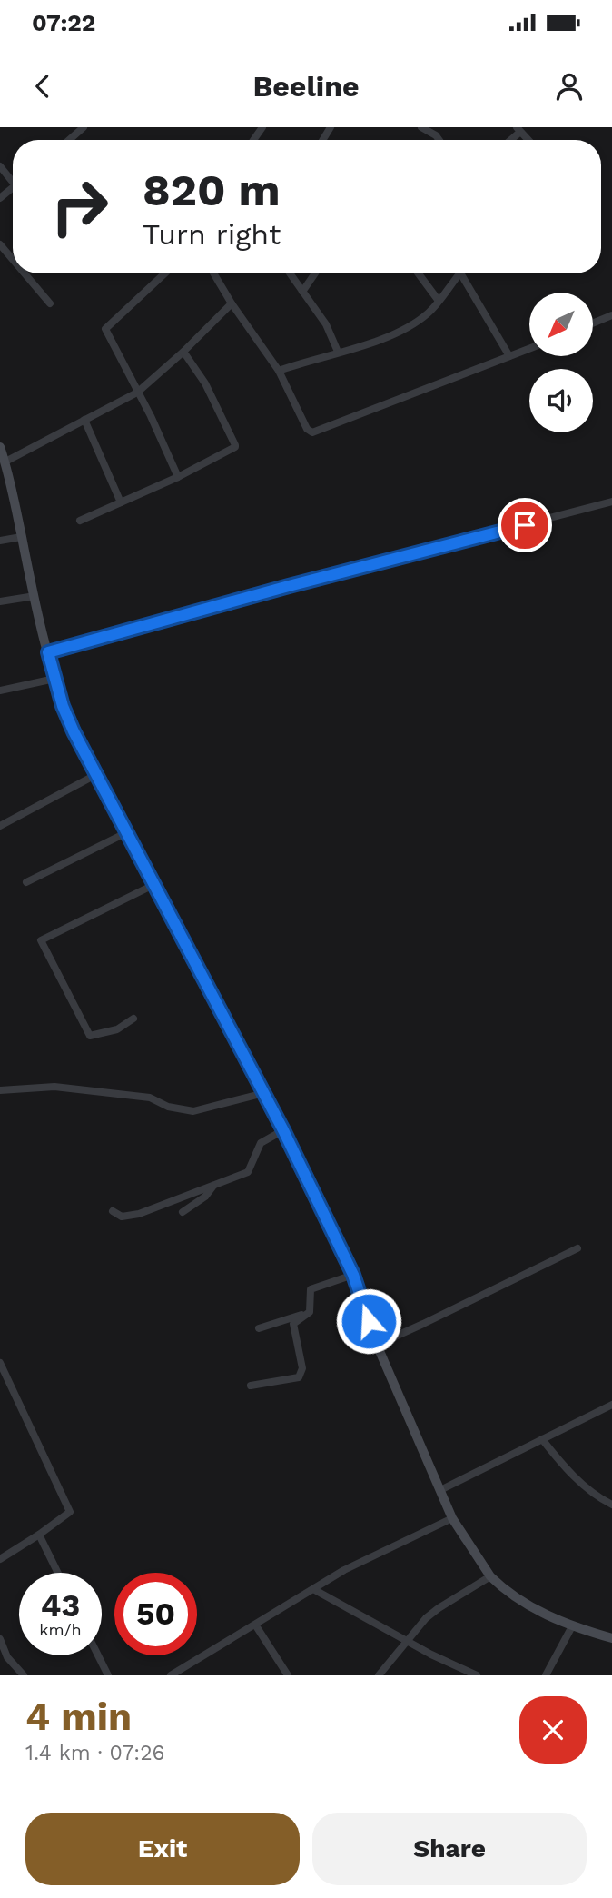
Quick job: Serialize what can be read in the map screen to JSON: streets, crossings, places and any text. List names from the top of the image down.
{
  "north": "bottom left",
  "page": {
    "status": "07:22",
    "header": "Beeline",
    "turn": ["820 m", "Turn right"],
    "speed": "43 km/h",
    "limit": "50",
    "heading": ["4 min", "1.4 km · 07:26"],
    "buttons": ["Exit", "Share"]
  }
}
